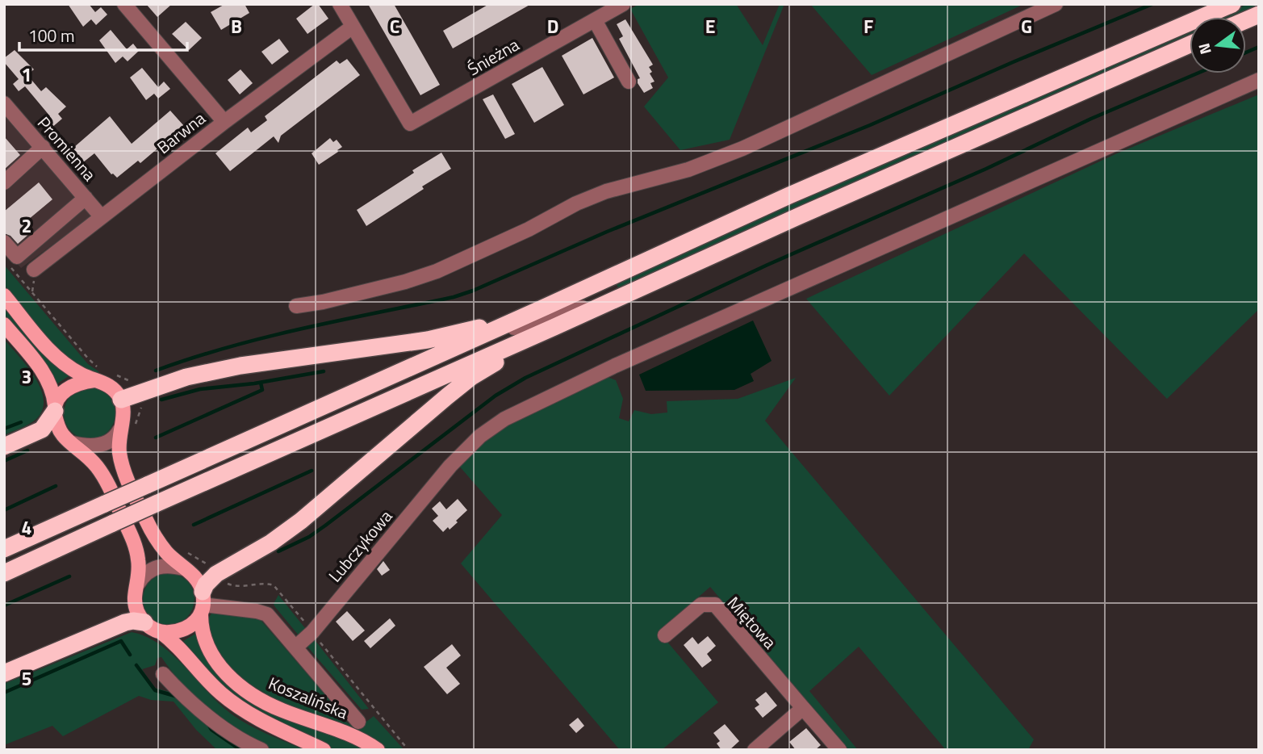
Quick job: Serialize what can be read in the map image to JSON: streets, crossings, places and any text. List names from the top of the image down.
{
  "streets": {
    "main road": ["Koszalińska"],
    "street": [
      "Śnieżna",
      "Barwna",
      "Promienna",
      "Lubczykowa",
      "Miętowa"
    ]
  },
  "crossings": [
    ["Śnieżna", "Barwna"],
    ["Barwna", "Promienna"]
  ],
  "scale_bar": "100 m",
  "north": "left",
  "grid": {
    "columns": [
      "B",
      "C",
      "D",
      "E",
      "F",
      "G"
    ],
    "rows": [
      "1",
      "2",
      "3",
      "4",
      "5"
    ]
  }
}
